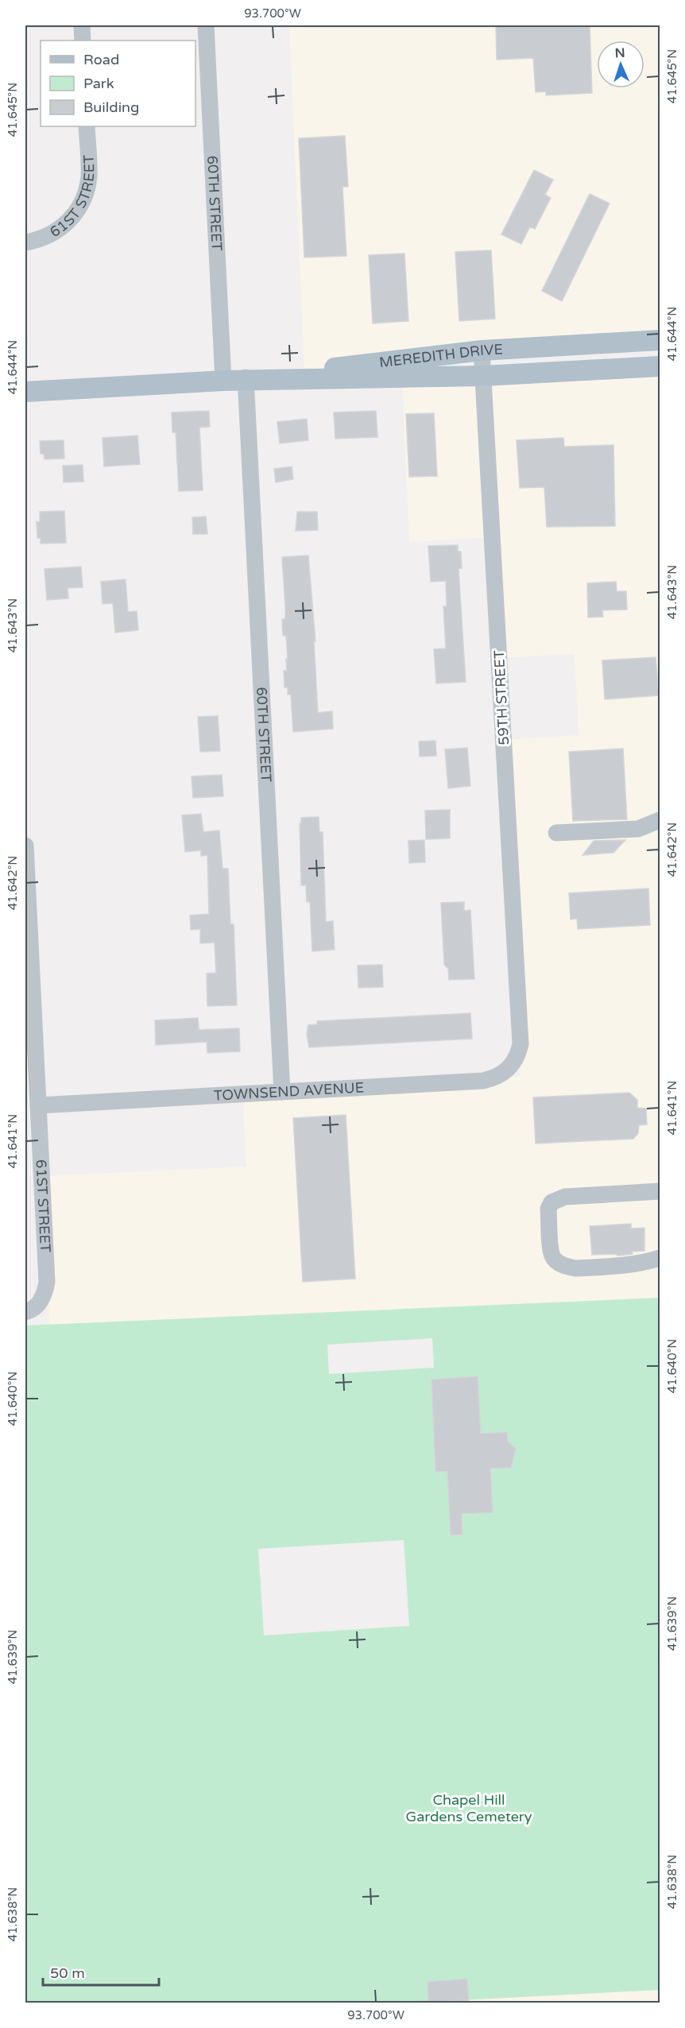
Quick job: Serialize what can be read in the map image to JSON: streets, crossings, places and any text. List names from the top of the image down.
{
  "streets": {
    "main road": ["MEREDITH DRIVE"],
    "street": [
      "61ST STREET",
      "60TH STREET",
      "59TH STREET",
      "TOWNSEND AVENUE"
    ]
  },
  "crossings": [
    ["61ST STREET", "TOWNSEND AVENUE"],
    ["60TH STREET", "MEREDITH DRIVE"],
    ["60TH STREET", "TOWNSEND AVENUE"],
    ["MEREDITH DRIVE", "59TH STREET"],
    ["59TH STREET", "TOWNSEND AVENUE"]
  ],
  "parks": ["Chapel Hill Gardens Cemetery"],
  "legend": ["Road", "Park", "Building"],
  "scale_bar": "50 m",
  "north": "top",
  "coordinates": [
    "93.700°W",
    "41.645°N",
    "41.644°N",
    "41.643°N",
    "41.642°N",
    "41.641°N",
    "41.640°N",
    "41.639°N",
    "41.638°N"
  ]
}
